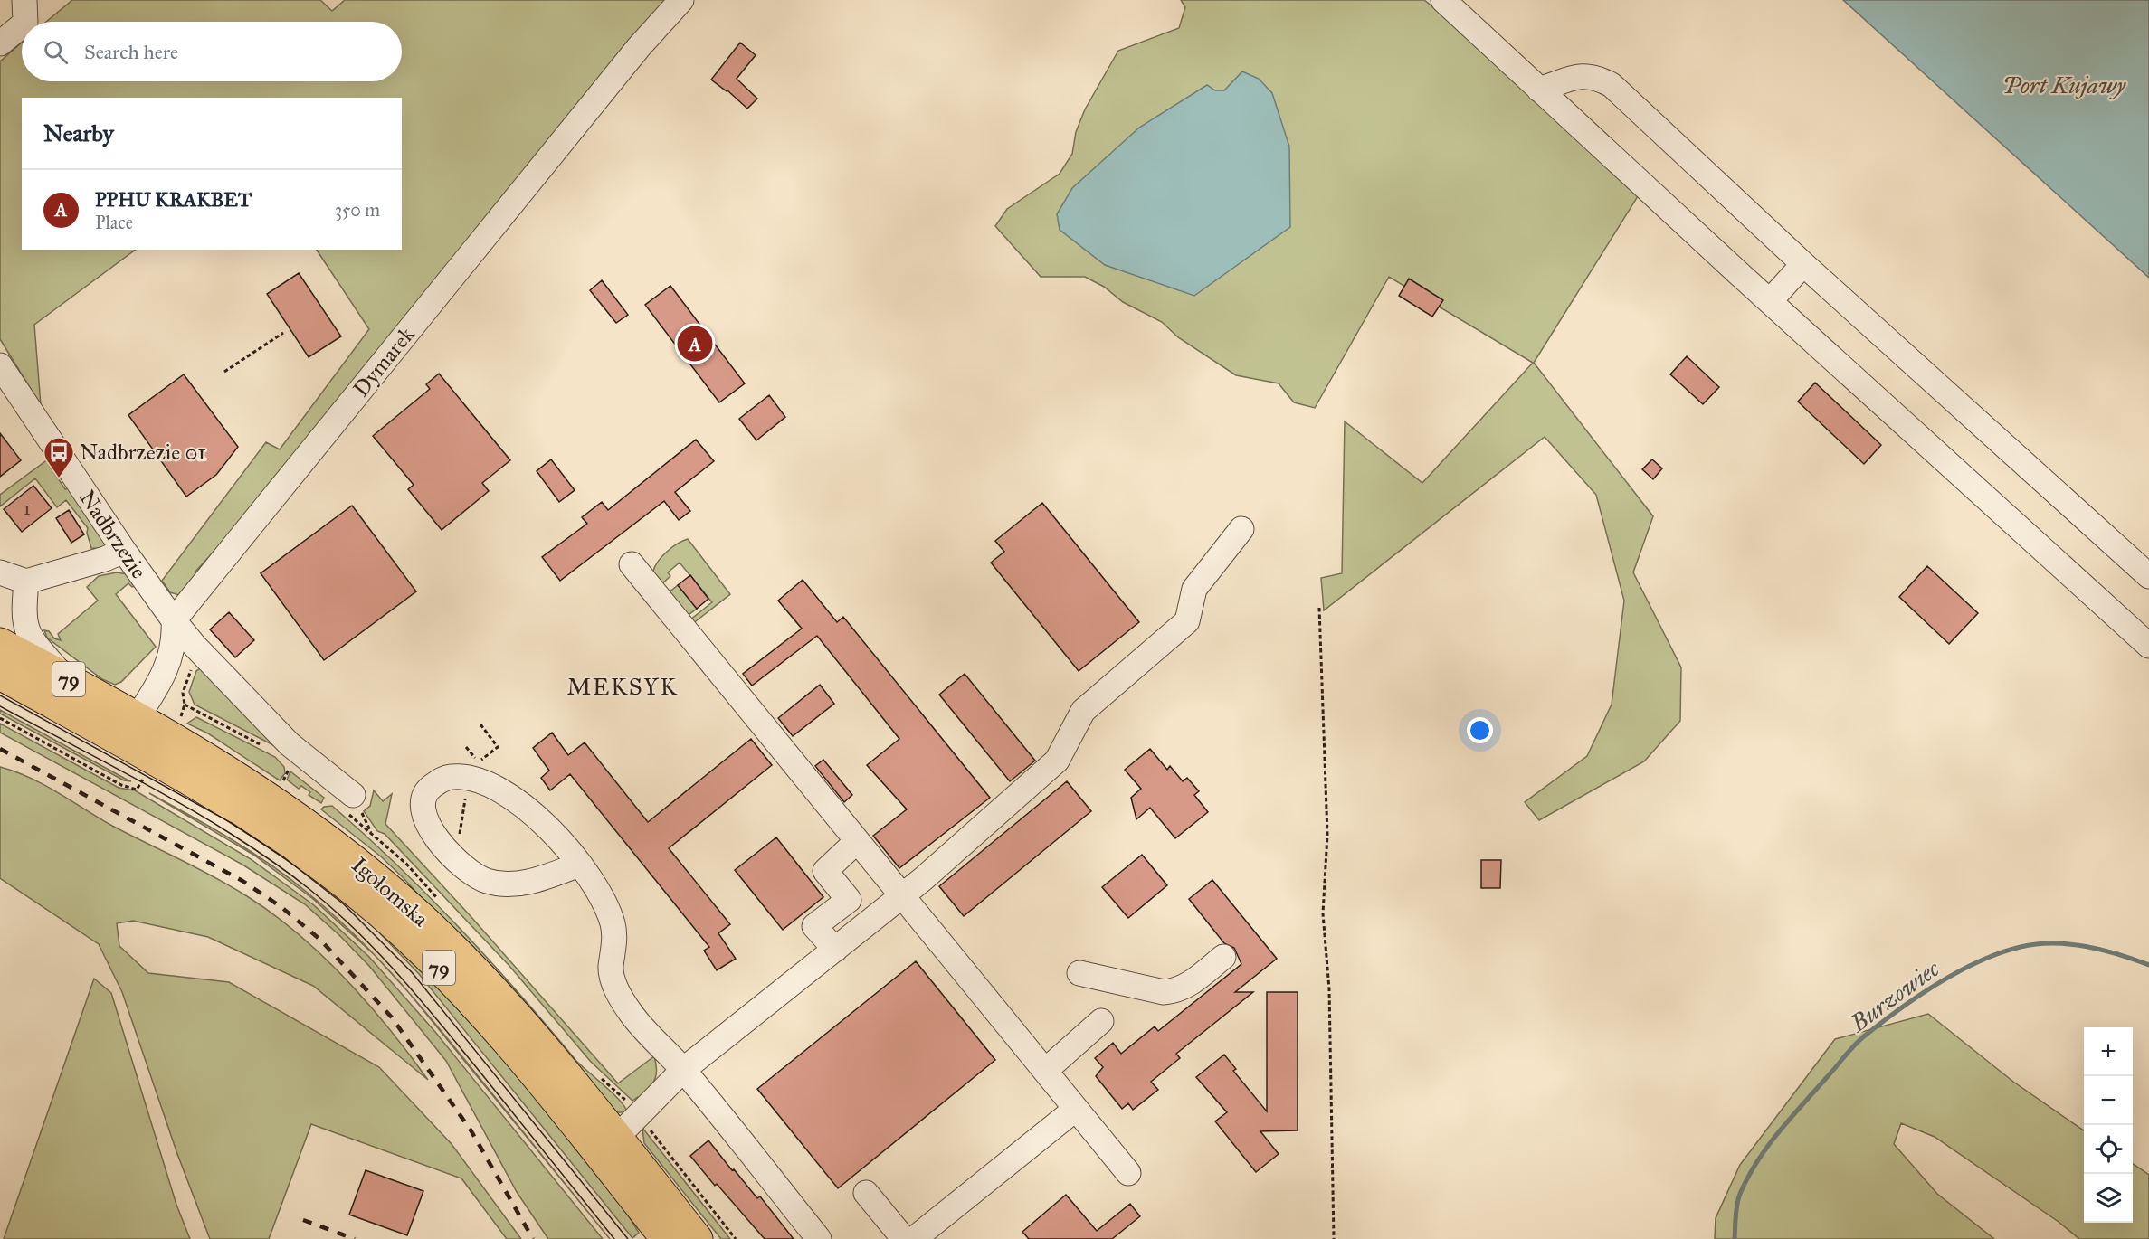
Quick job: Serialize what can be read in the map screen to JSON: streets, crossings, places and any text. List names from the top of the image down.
{
  "streets": {
    "main road": ["79", "Igołomska"],
    "street": ["Dymarek", "Nadbrzezie"]
  },
  "crossings": [
    ["Dymarek", "Nadbrzezie"],
    ["Dymarek", "Igołomska"],
    ["Nadbrzezie", "Igołomska"]
  ],
  "districts": ["MEKSYK"],
  "water": ["Port Kujawy", "Burzowiec"],
  "places": {
    "bus stop": ["Nadbrzezie 01"]
  },
  "house_numbers": ["1"],
  "page": {
    "search": "Search here",
    "heading": "Nearby",
    "list": [
      {
        "mark": "A",
        "name": "PPHU KRAKBET",
        "note": "Place",
        "value": "350 m"
      }
    ],
    "pins": "A",
    "map_buttons": ["+", "−"]
  }
}
